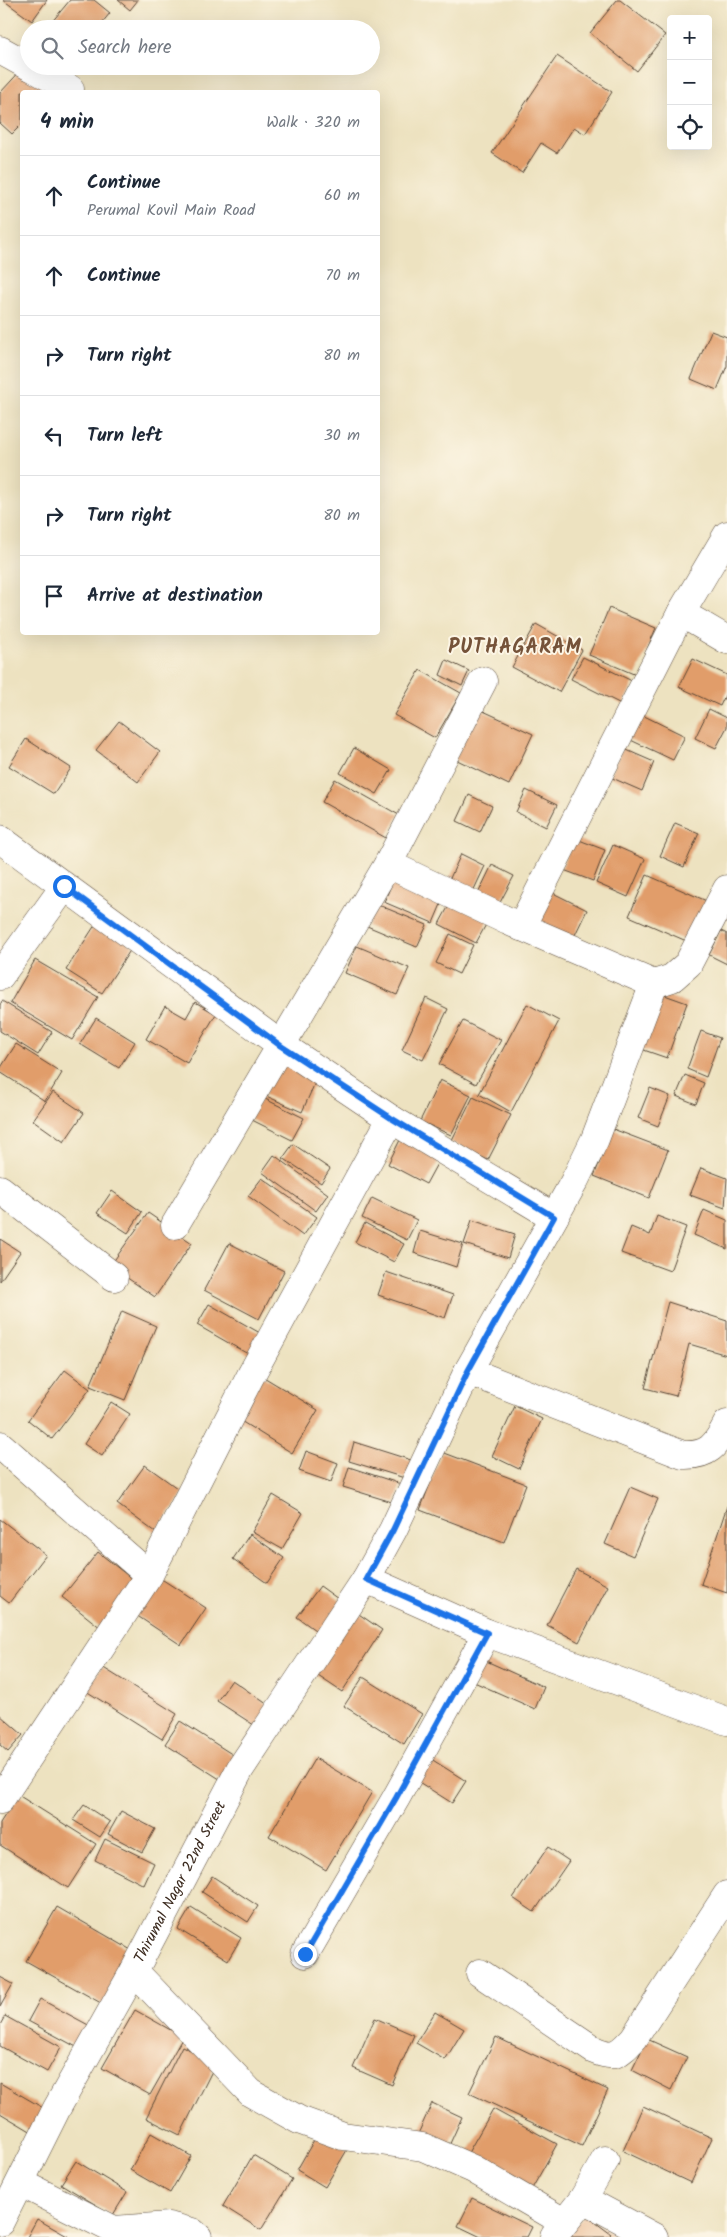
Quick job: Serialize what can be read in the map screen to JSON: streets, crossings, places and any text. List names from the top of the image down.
{
  "streets": {
    "street": ["Thirumal Nagar 22nd Street"]
  },
  "districts": ["PUTHAGARAM"],
  "page": {
    "map_buttons": ["+", "−"],
    "search": "Search here",
    "heading": ["4 min", "Walk · 320 m"],
    "list": [
      ["Continue", "Perumal Kovil Main Road", "60 m"],
      ["Continue", "70 m"],
      ["Turn right", "80 m"],
      ["Turn left", "30 m"],
      ["Turn right", "80 m"],
      "Arrive at destination"
    ]
  }
}
